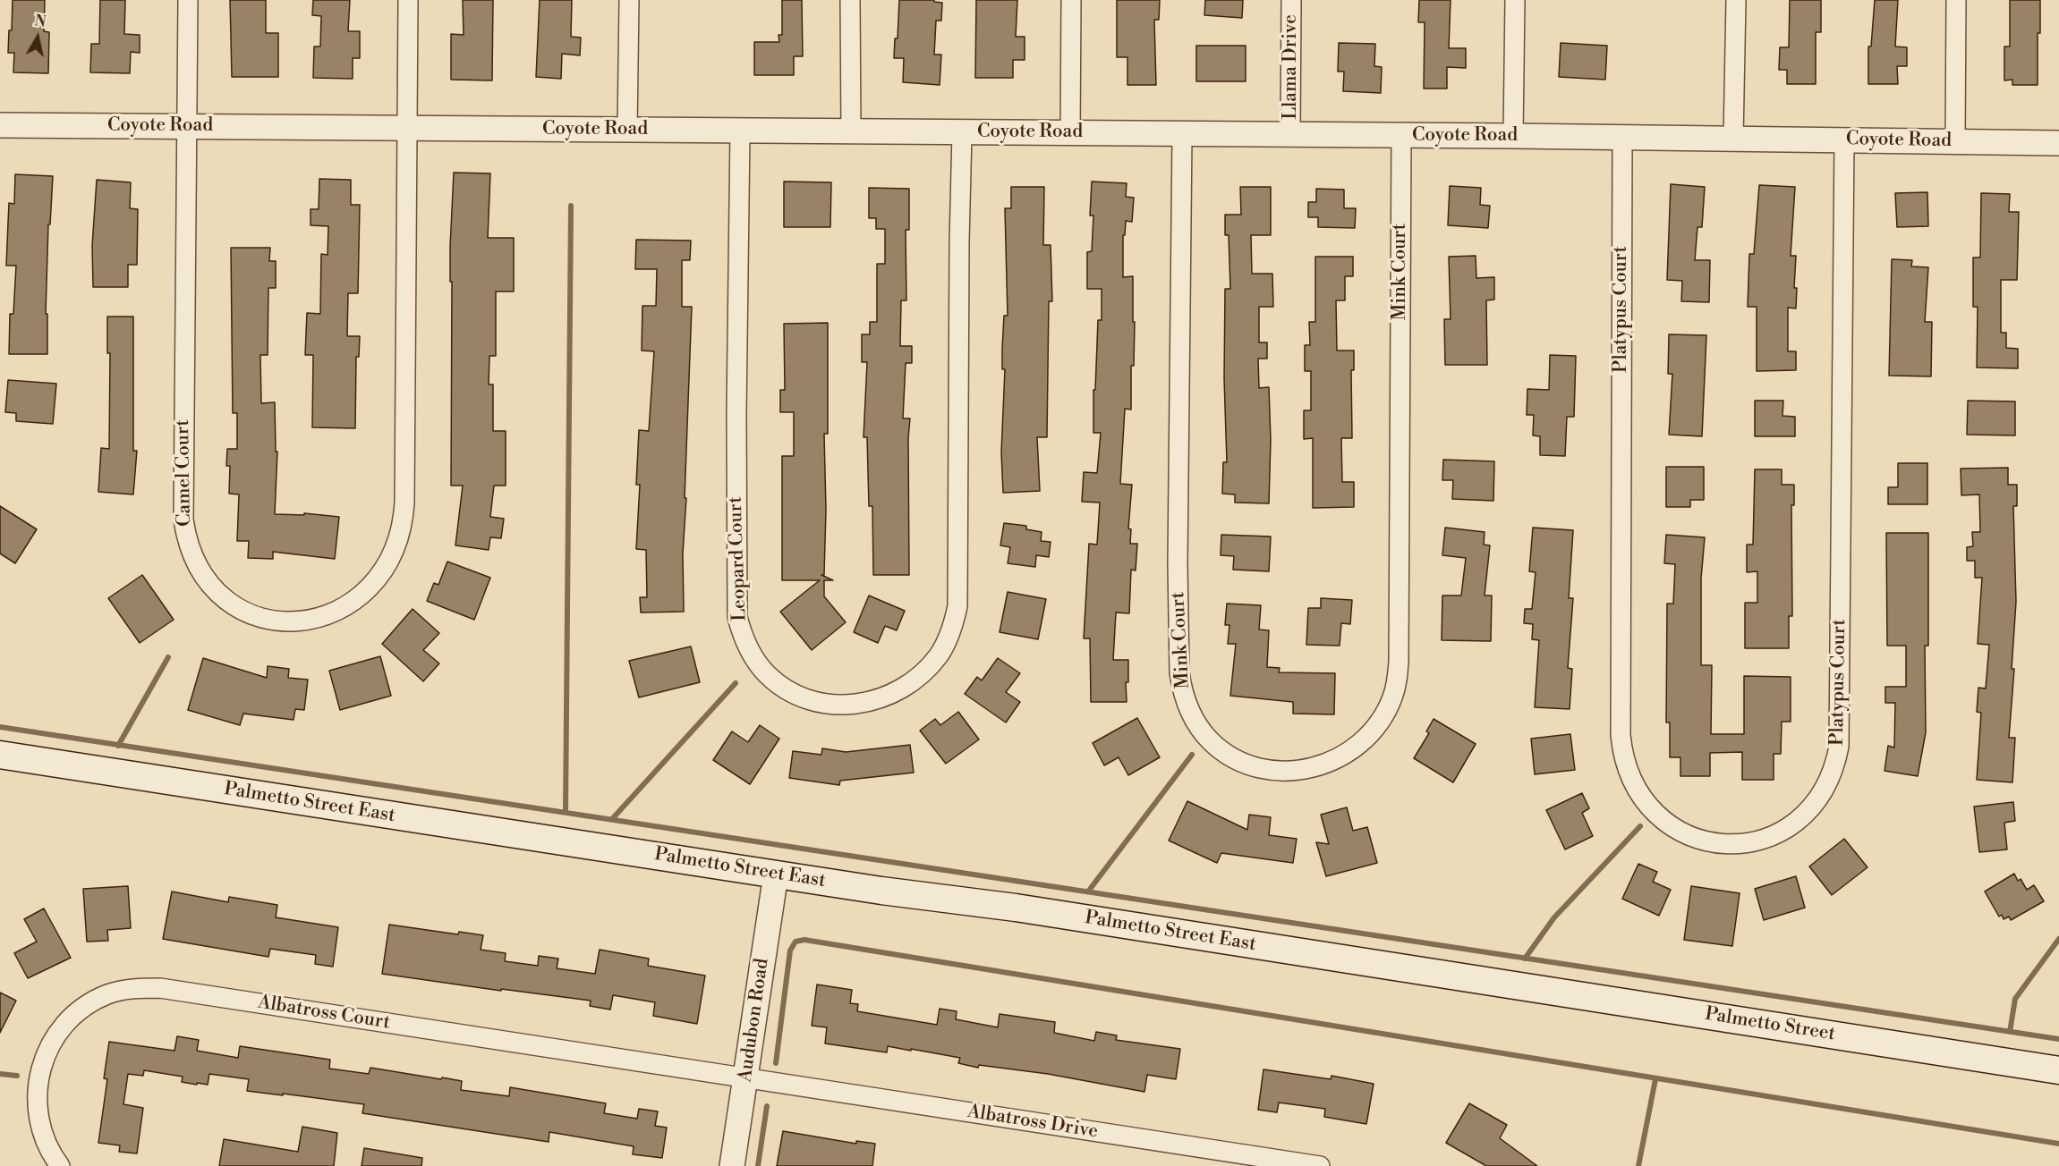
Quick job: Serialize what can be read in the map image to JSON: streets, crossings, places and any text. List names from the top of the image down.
{
  "streets": {
    "main road": ["Palmetto Street East", "Palmetto Street"],
    "street": [
      "Llama Drive",
      "Coyote Road",
      "Mink Court",
      "Platypus Court",
      "Camel Court",
      "Leopard Court",
      "Albatross Court",
      "Audubon Road",
      "Albatross Drive"
    ]
  },
  "crossings": [
    ["Llama Drive", "Coyote Road"],
    ["Coyote Road", "Mink Court"],
    ["Coyote Road", "Platypus Court"],
    ["Coyote Road", "Camel Court"],
    ["Coyote Road", "Leopard Court"],
    ["Palmetto Street East", "Audubon Road"],
    ["Palmetto Street East", "Palmetto Street"],
    ["Albatross Court", "Audubon Road"],
    ["Albatross Court", "Albatross Drive"],
    ["Audubon Road", "Albatross Drive"]
  ],
  "north": "top"
}
